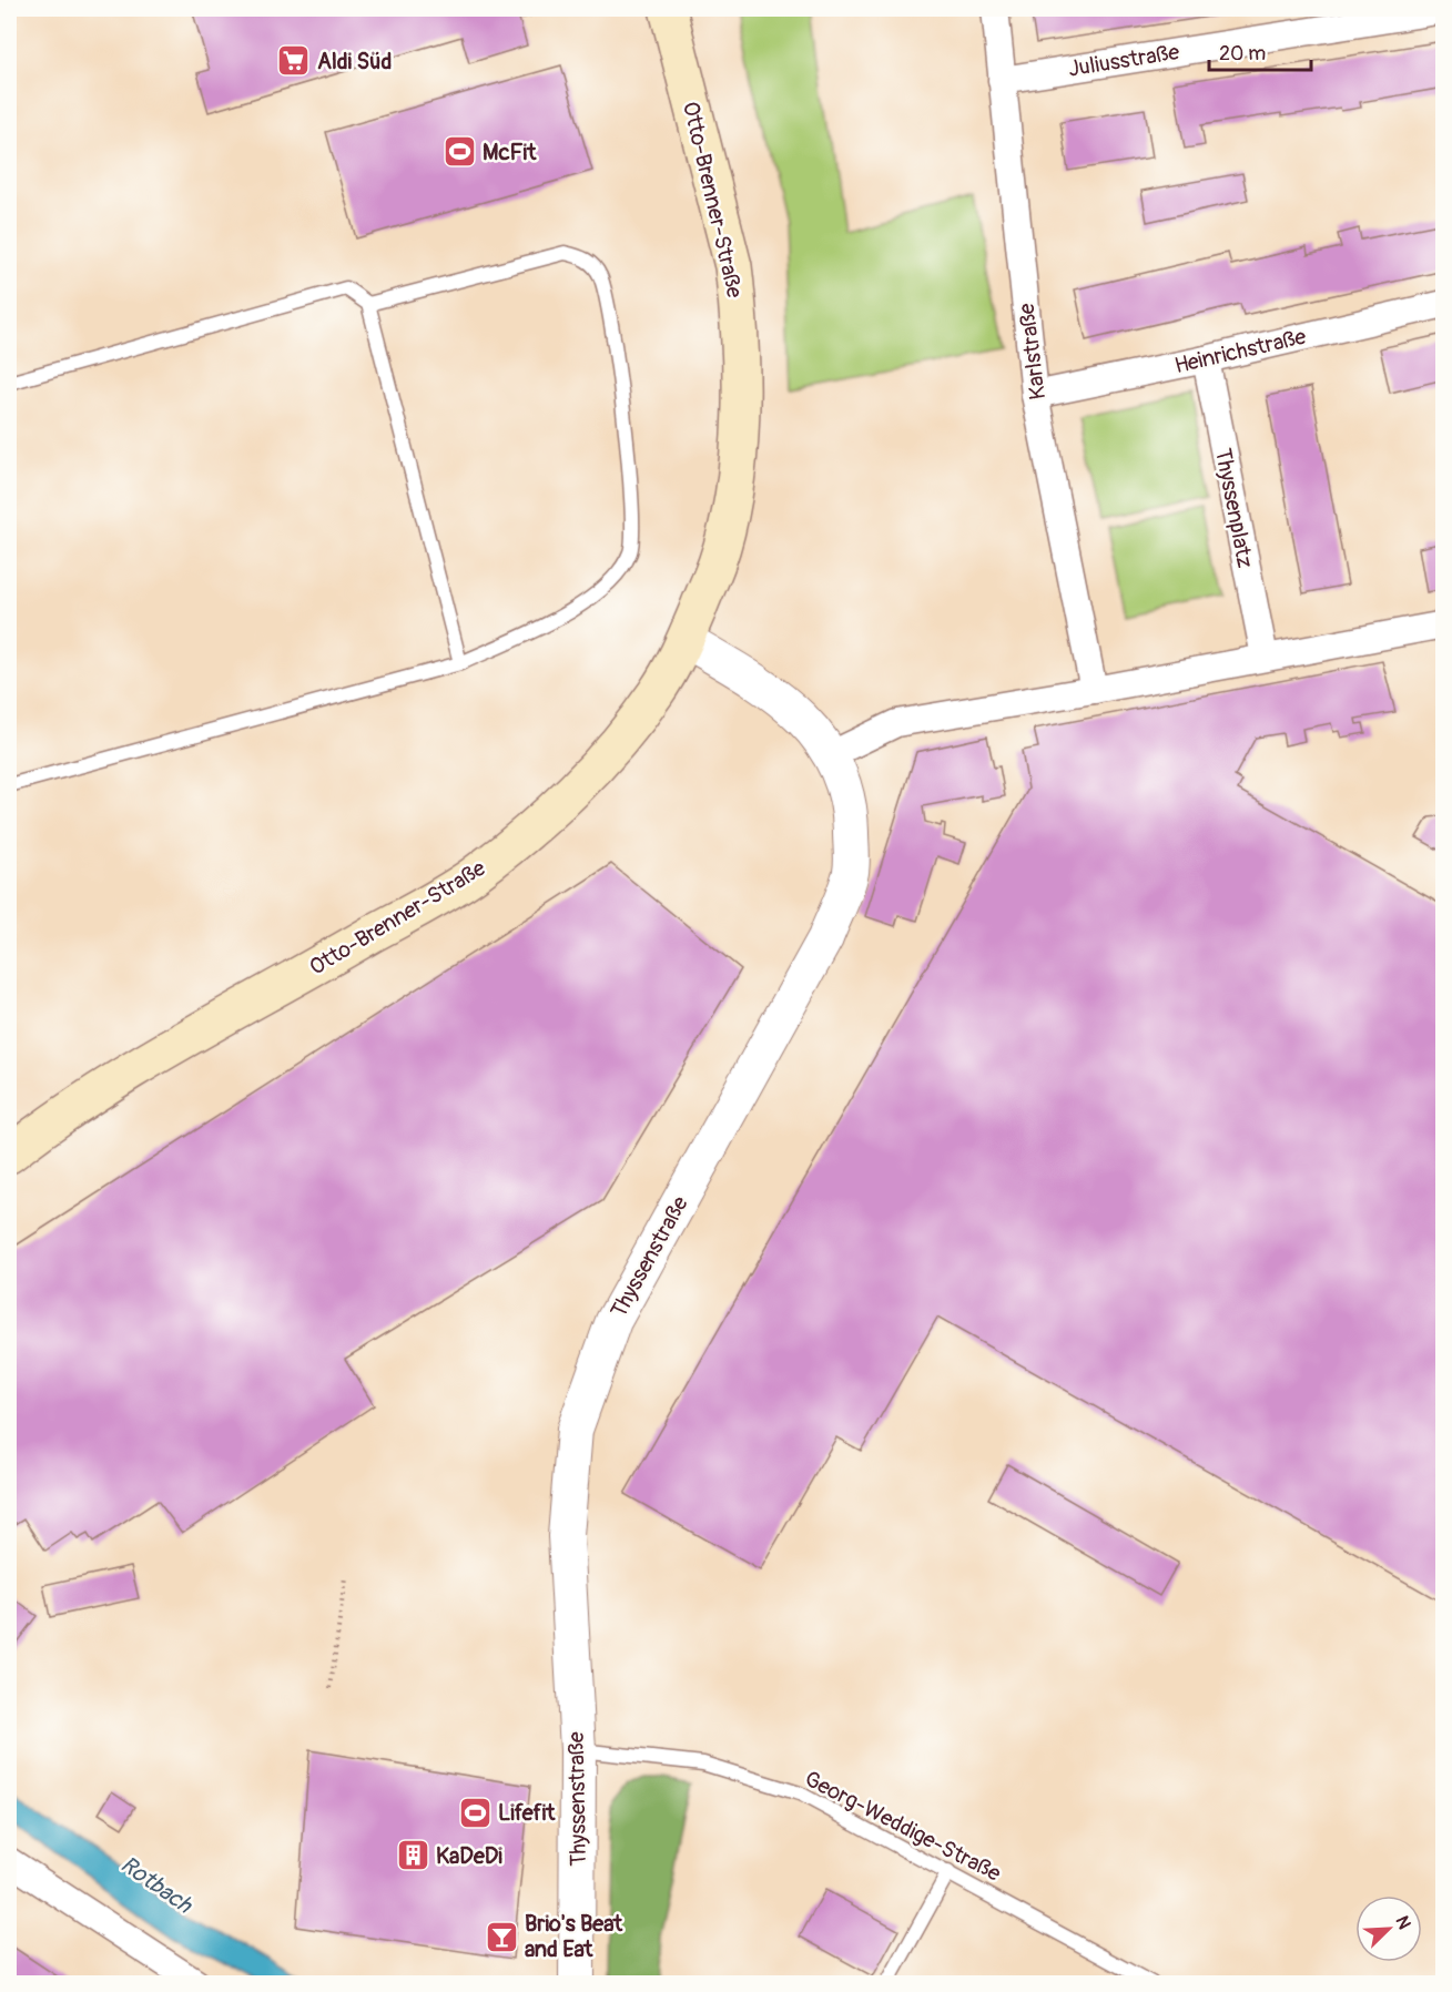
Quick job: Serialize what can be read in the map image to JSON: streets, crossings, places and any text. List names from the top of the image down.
{
  "streets": {
    "main road": ["Otto-Brenner-Straße"],
    "street": [
      "Juliusstraße",
      "Heinrichstraße",
      "Karlstraße",
      "Thyssenplatz",
      "Thyssenstraße"
    ],
    "lane": ["Georg-Weddige-Straße"]
  },
  "crossings": [
    ["Juliusstraße", "Karlstraße"],
    ["Otto-Brenner-Straße", "Thyssenstraße"],
    ["Heinrichstraße", "Karlstraße"],
    ["Heinrichstraße", "Thyssenplatz"],
    ["Thyssenstraße", "Georg-Weddige-Straße"]
  ],
  "water": ["Rotbach"],
  "places": {
    "supermarket": ["Aldi Süd"],
    "sports": ["McFit", "Lifefit"],
    "building": ["KaDeDi"],
    "bar": ["Brio's Beat and Eat"]
  },
  "scale_bar": "20 m",
  "north": "top right"
}
